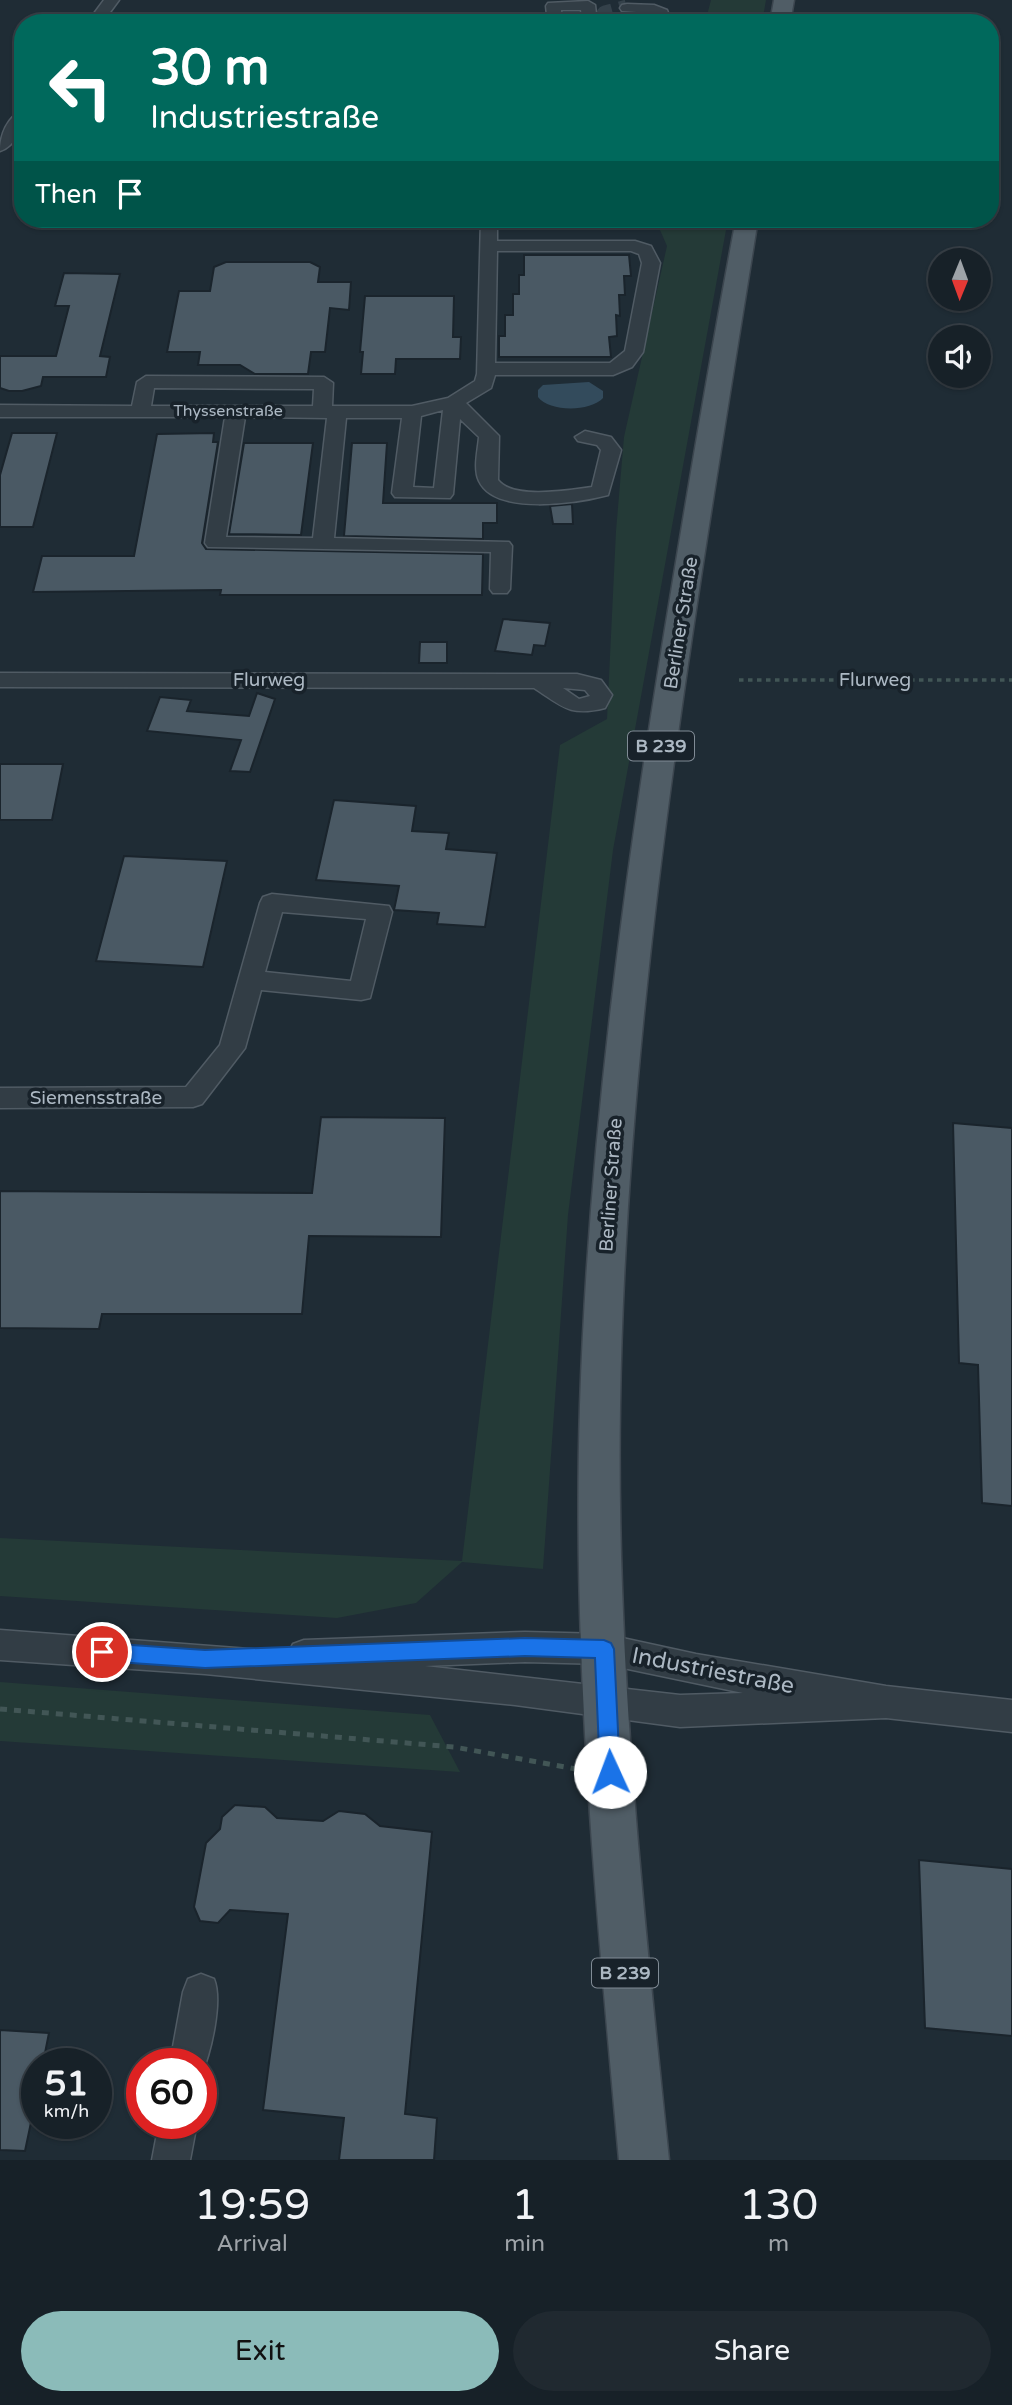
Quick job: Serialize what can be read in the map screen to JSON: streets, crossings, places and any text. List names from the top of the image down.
{
  "streets": {
    "main road": ["Berliner Straße", "B 239"],
    "street": [
      "Thyssenstraße",
      "Flurweg",
      "Siemensstraße",
      "Industriestraße"
    ]
  },
  "crossings": [
    ["Berliner Straße", "Industriestraße"]
  ],
  "north": "bottom",
  "page": {
    "turn": ["30 m", "Industriestraße"],
    "then": "Then",
    "speed": "51 km/h",
    "limit": "60",
    "eta": [
      "19:59",
      "Arrival",
      "1",
      "min",
      "130",
      "m"
    ],
    "buttons": ["Exit", "Share"]
  }
}
